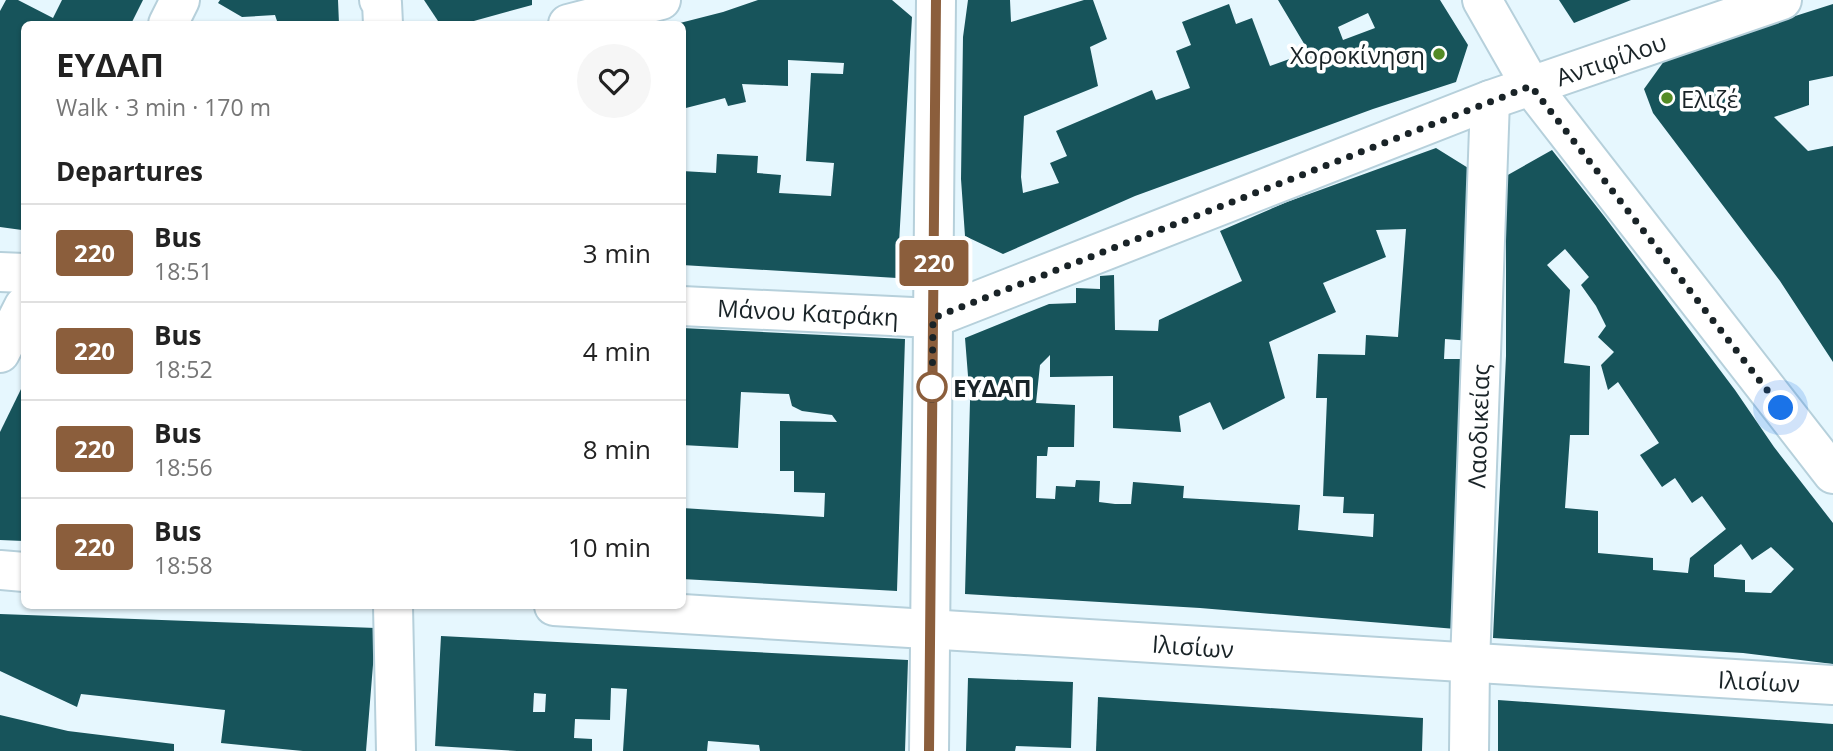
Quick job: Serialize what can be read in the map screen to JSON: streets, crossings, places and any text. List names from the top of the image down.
{
  "streets": {
    "street": [
      "Αντιφίλου",
      "Μάνου Κατράκη",
      "Λαοδικείας",
      "Ιλισίων"
    ]
  },
  "crossings": [
    ["Αντιφίλου", "Μάνου Κατράκη"],
    ["Αντιφίλου", "Λαοδικείας"],
    ["Λαοδικείας", "Ιλισίων"]
  ],
  "places": ["Χοροκίνηση", "Ελιζέ", "ΕΥΔΑΠ"],
  "lines": ["bus line 220"],
  "page": {
    "on_map": "220",
    "heading": [
      ["ΕΥΔΑΠ", "Walk · 3 min · 170 m"],
      "Departures"
    ],
    "list": [
      {
        "mark": "220",
        "name": "Bus",
        "note": "18:51",
        "value": "3 min"
      },
      {
        "mark": "220",
        "name": "Bus",
        "note": "18:52",
        "value": "4 min"
      },
      {
        "mark": "220",
        "name": "Bus",
        "note": "18:56",
        "value": "8 min"
      },
      {
        "mark": "220",
        "name": "Bus",
        "note": "18:58",
        "value": "10 min"
      }
    ]
  }
}
